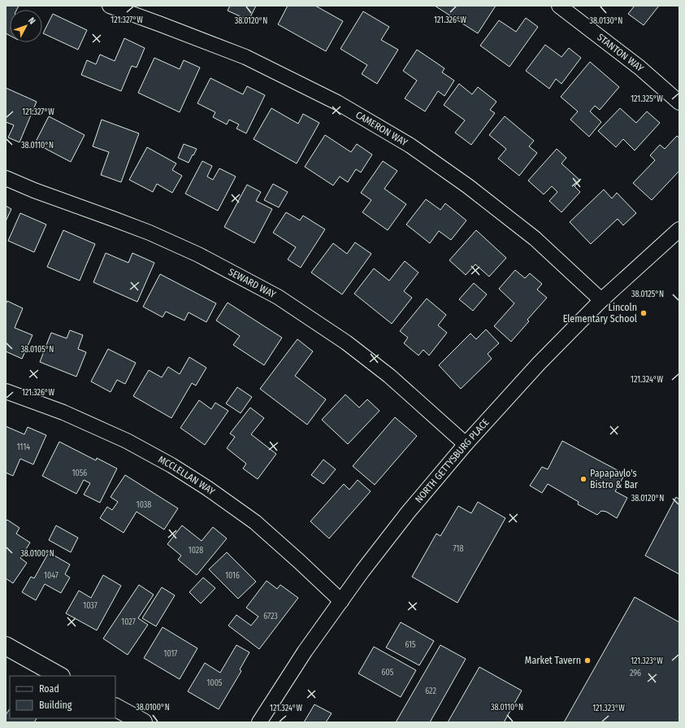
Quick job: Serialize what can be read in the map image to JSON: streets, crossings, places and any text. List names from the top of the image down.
{
  "streets": {
    "street": [
      "STANTON WAY",
      "CAMERON WAY",
      "SEWARD WAY",
      "NORTH GETTYSBURG PLACE",
      "MCCLELLAN WAY"
    ]
  },
  "crossings": [
    ["CAMERON WAY", "NORTH GETTYSBURG PLACE"],
    ["SEWARD WAY", "NORTH GETTYSBURG PLACE"],
    ["NORTH GETTYSBURG PLACE", "MCCLELLAN WAY"]
  ],
  "places": ["Lincoln Elementary School", "Papapavlo's Bistro & Bar", "Market Tavern"],
  "house_numbers": [
    "1114",
    "1056",
    "1038",
    "718",
    "1028",
    "1047",
    "1016",
    "1037",
    "6723",
    "1027",
    "615",
    "1017",
    "605",
    "296",
    "1005",
    "622"
  ],
  "legend": ["Road", "Building"],
  "north": "top right",
  "coordinates": [
    "121.327°W",
    "121.326°W",
    "38.0120°N",
    "38.0130°N",
    "121.325°W",
    "38.0110°N",
    "38.0125°N",
    "38.0105°N",
    "121.324°W",
    "38.0100°N",
    "121.323°W"
  ]
}
